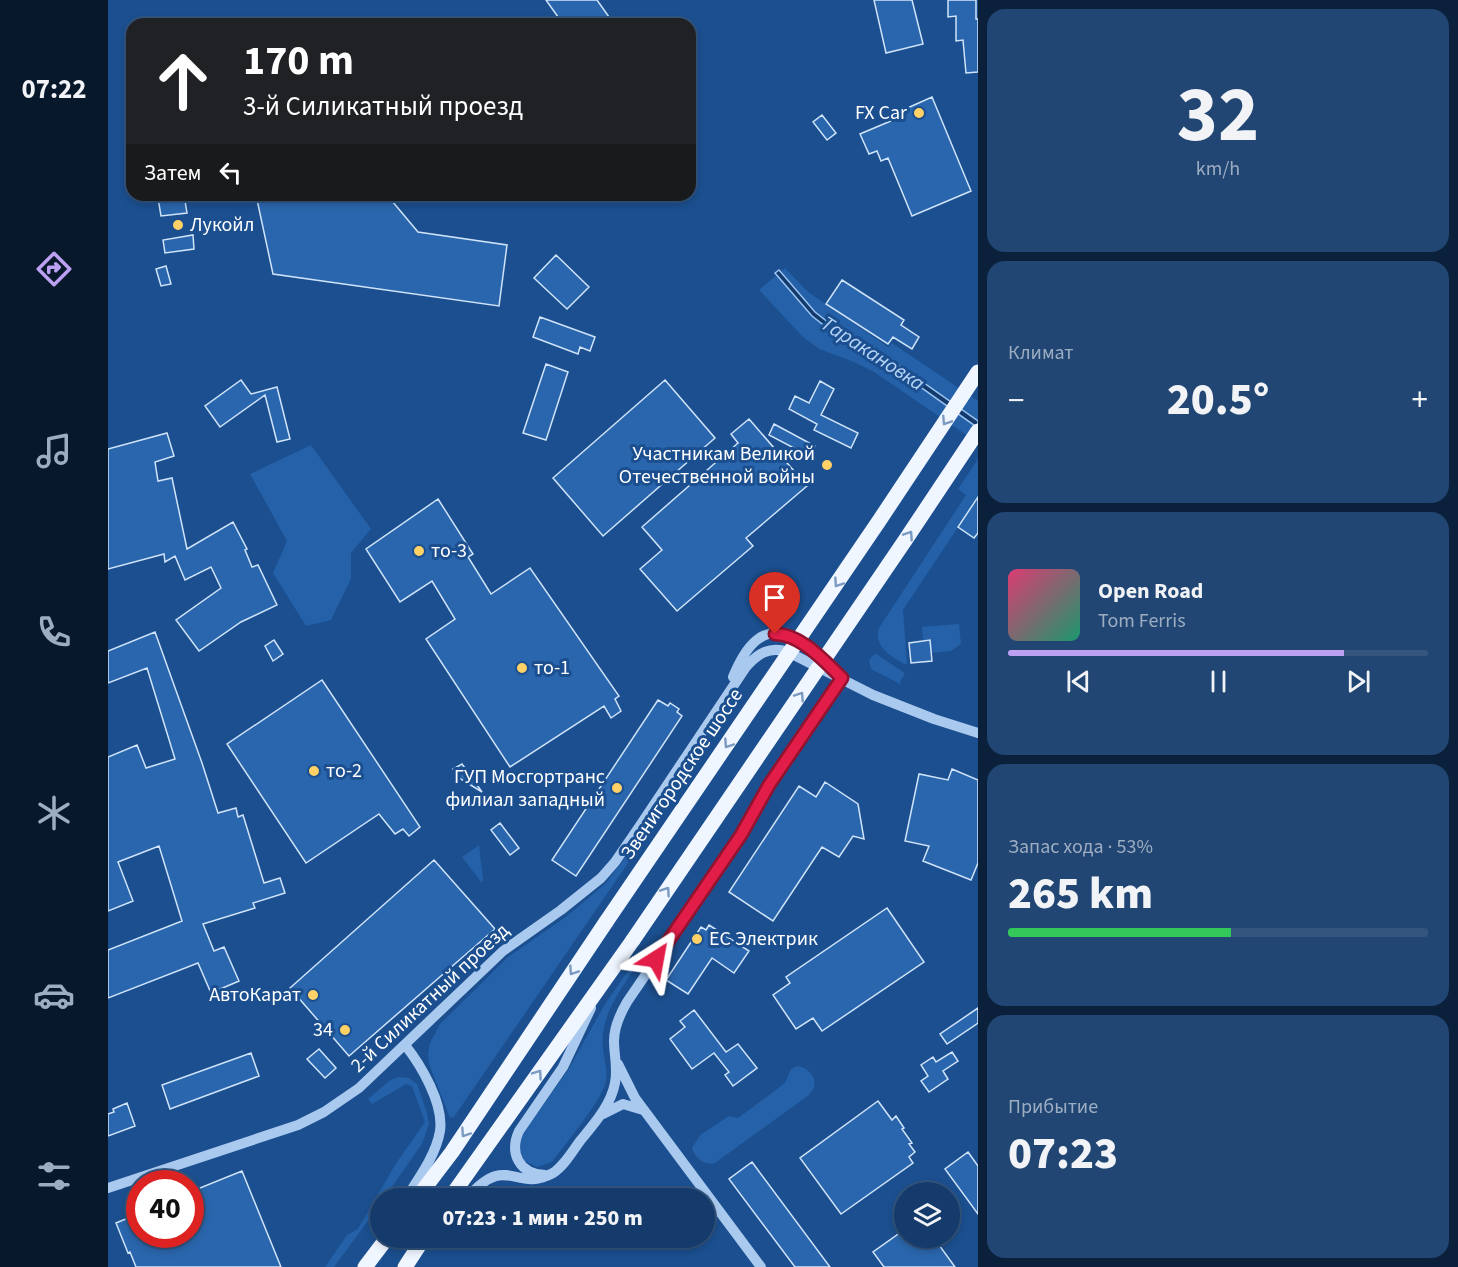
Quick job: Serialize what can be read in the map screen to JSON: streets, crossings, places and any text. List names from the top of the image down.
{
  "streets": {
    "main road": ["Звенигородское шоссе"],
    "street": ["2-й Силикатный проезд"]
  },
  "water": ["Таракановка"],
  "places": [
    "FX Car",
    "Лукойл",
    "Участникам Великой Отечественной войны",
    "то-3",
    "то-1",
    "то-2",
    "ГУП Мосгортранс филиал западный",
    "ЕС Электрик",
    "АвтоКарат",
    "34"
  ],
  "page": {
    "tabs": "07:22",
    "tile": [
      ["32", "km/h"],
      "Климат",
      ["Запас хода · 53%", "265 km"],
      ["Прибытие", "07:23"]
    ],
    "turn": ["170 m", "3-й Силикатный проезд"],
    "then": "Затем",
    "heat": ["−", "20.5°", "+"],
    "song": ["Open Road", "Tom Ferris"],
    "limit": "40",
    "trip": "07:23 · 1 мин · 250 m"
  }
}
